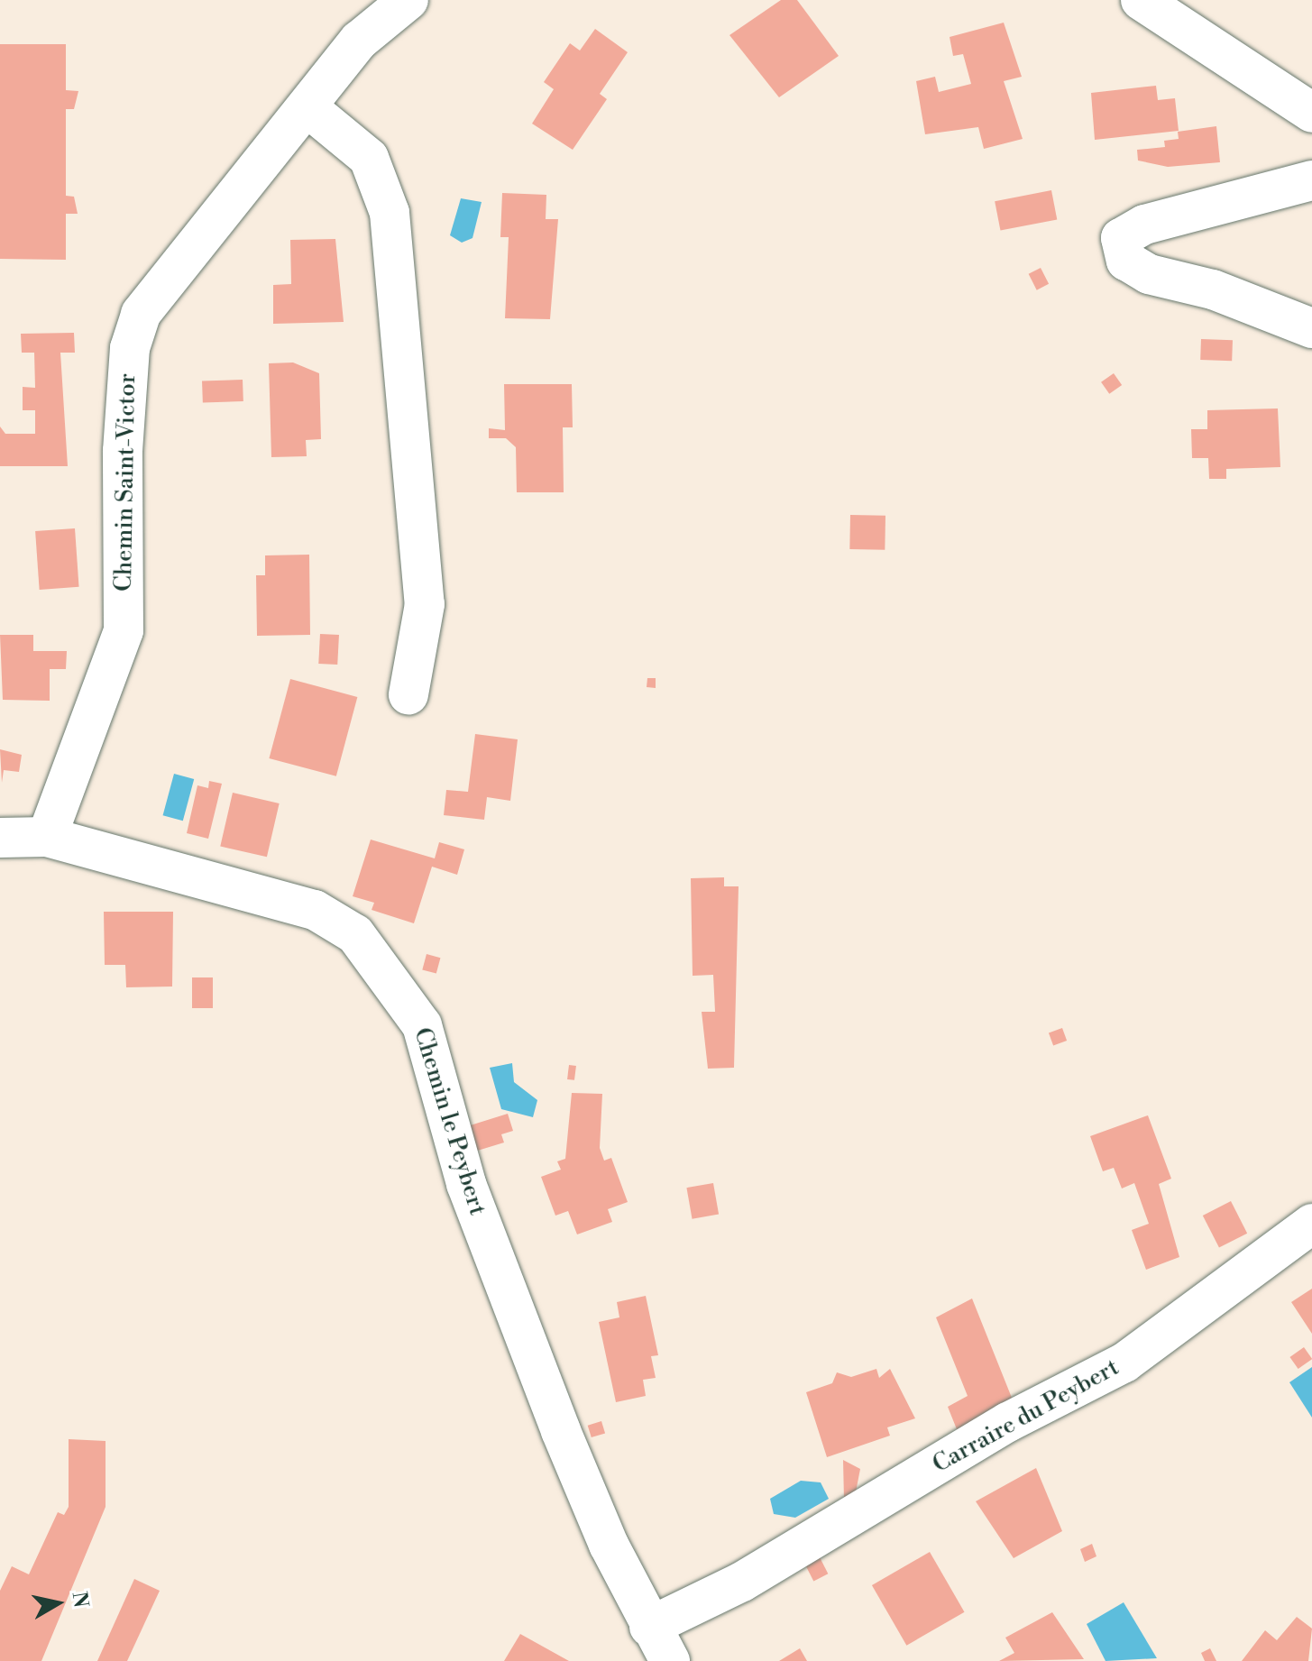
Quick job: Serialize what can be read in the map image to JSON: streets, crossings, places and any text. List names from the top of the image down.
{
  "streets": {
    "street": ["Chemin Saint-Victor", "Chemin le Peybert", "Carraire du Peybert"]
  },
  "crossings": [
    ["Chemin Saint-Victor", "Chemin le Peybert"],
    ["Chemin le Peybert", "Carraire du Peybert"]
  ],
  "north": "right"
}
